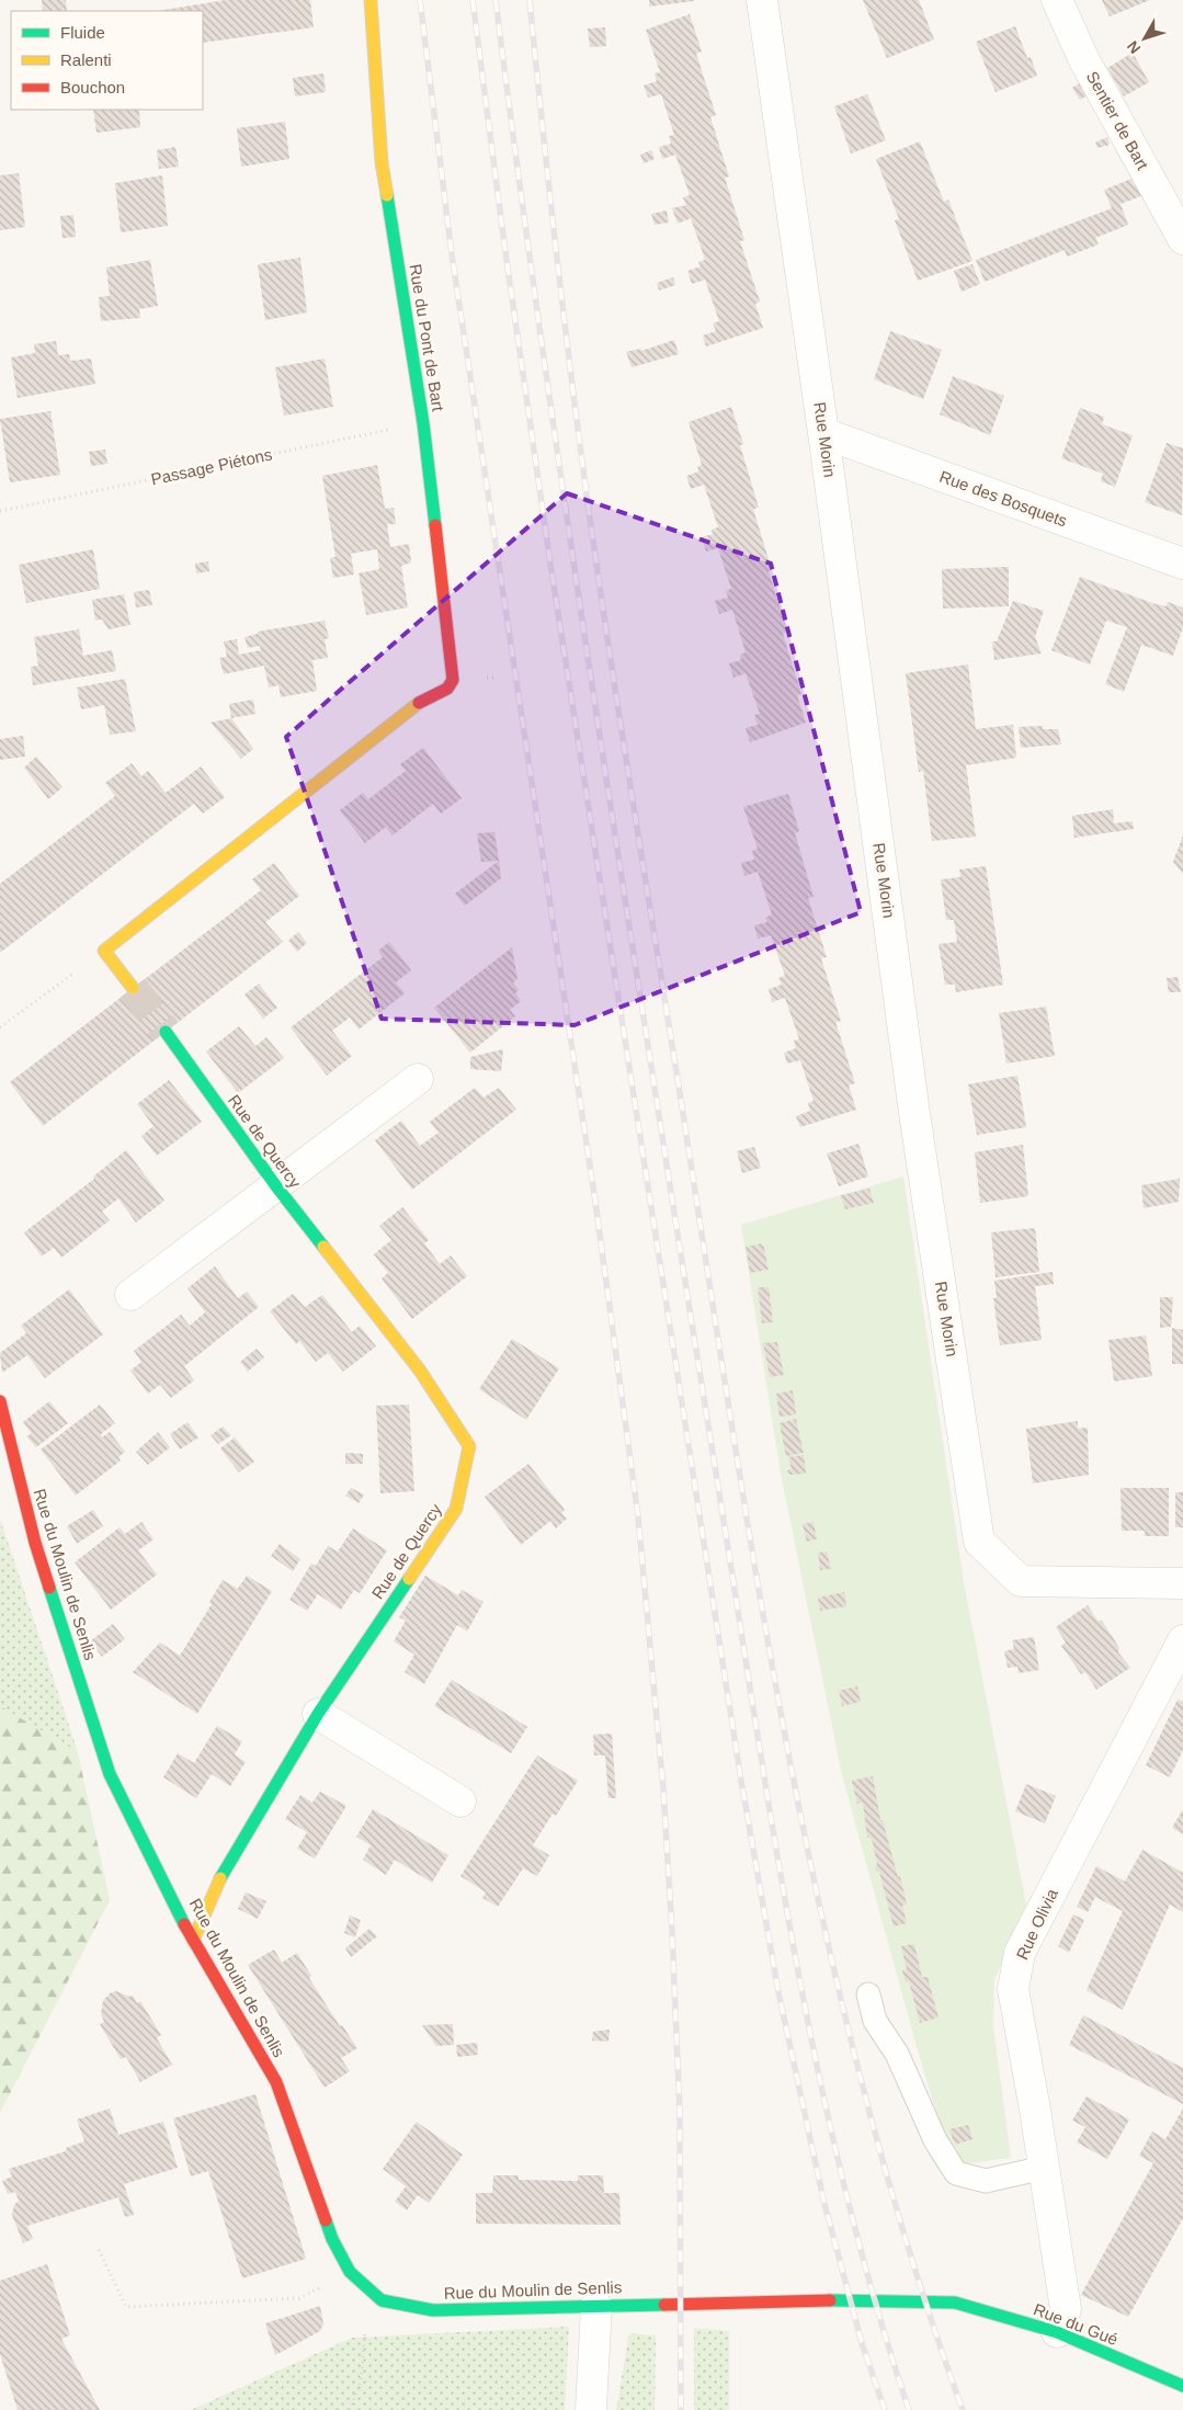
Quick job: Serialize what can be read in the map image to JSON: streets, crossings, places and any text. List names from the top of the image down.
{
  "streets": {
    "street": [
      "Sentier de Bart",
      "Rue du Pont de Bart",
      "Rue Morin",
      "Rue des Bosquets",
      "Rue de Quercy",
      "Rue du Moulin de Senlis",
      "Rue Olivia",
      "Rue du Gué"
    ],
    "path": ["Passage Piétons"]
  },
  "crossings": [
    ["Rue du Pont de Bart", "Passage Piétons"],
    ["Rue Morin", "Rue des Bosquets"],
    ["Rue de Quercy", "Rue du Moulin de Senlis"],
    ["Rue du Moulin de Senlis", "Rue du Gué"],
    ["Rue Olivia", "Rue du Gué"]
  ],
  "legend": ["Fluide", "Ralenti", "Bouchon"],
  "north": "bottom left"
}
